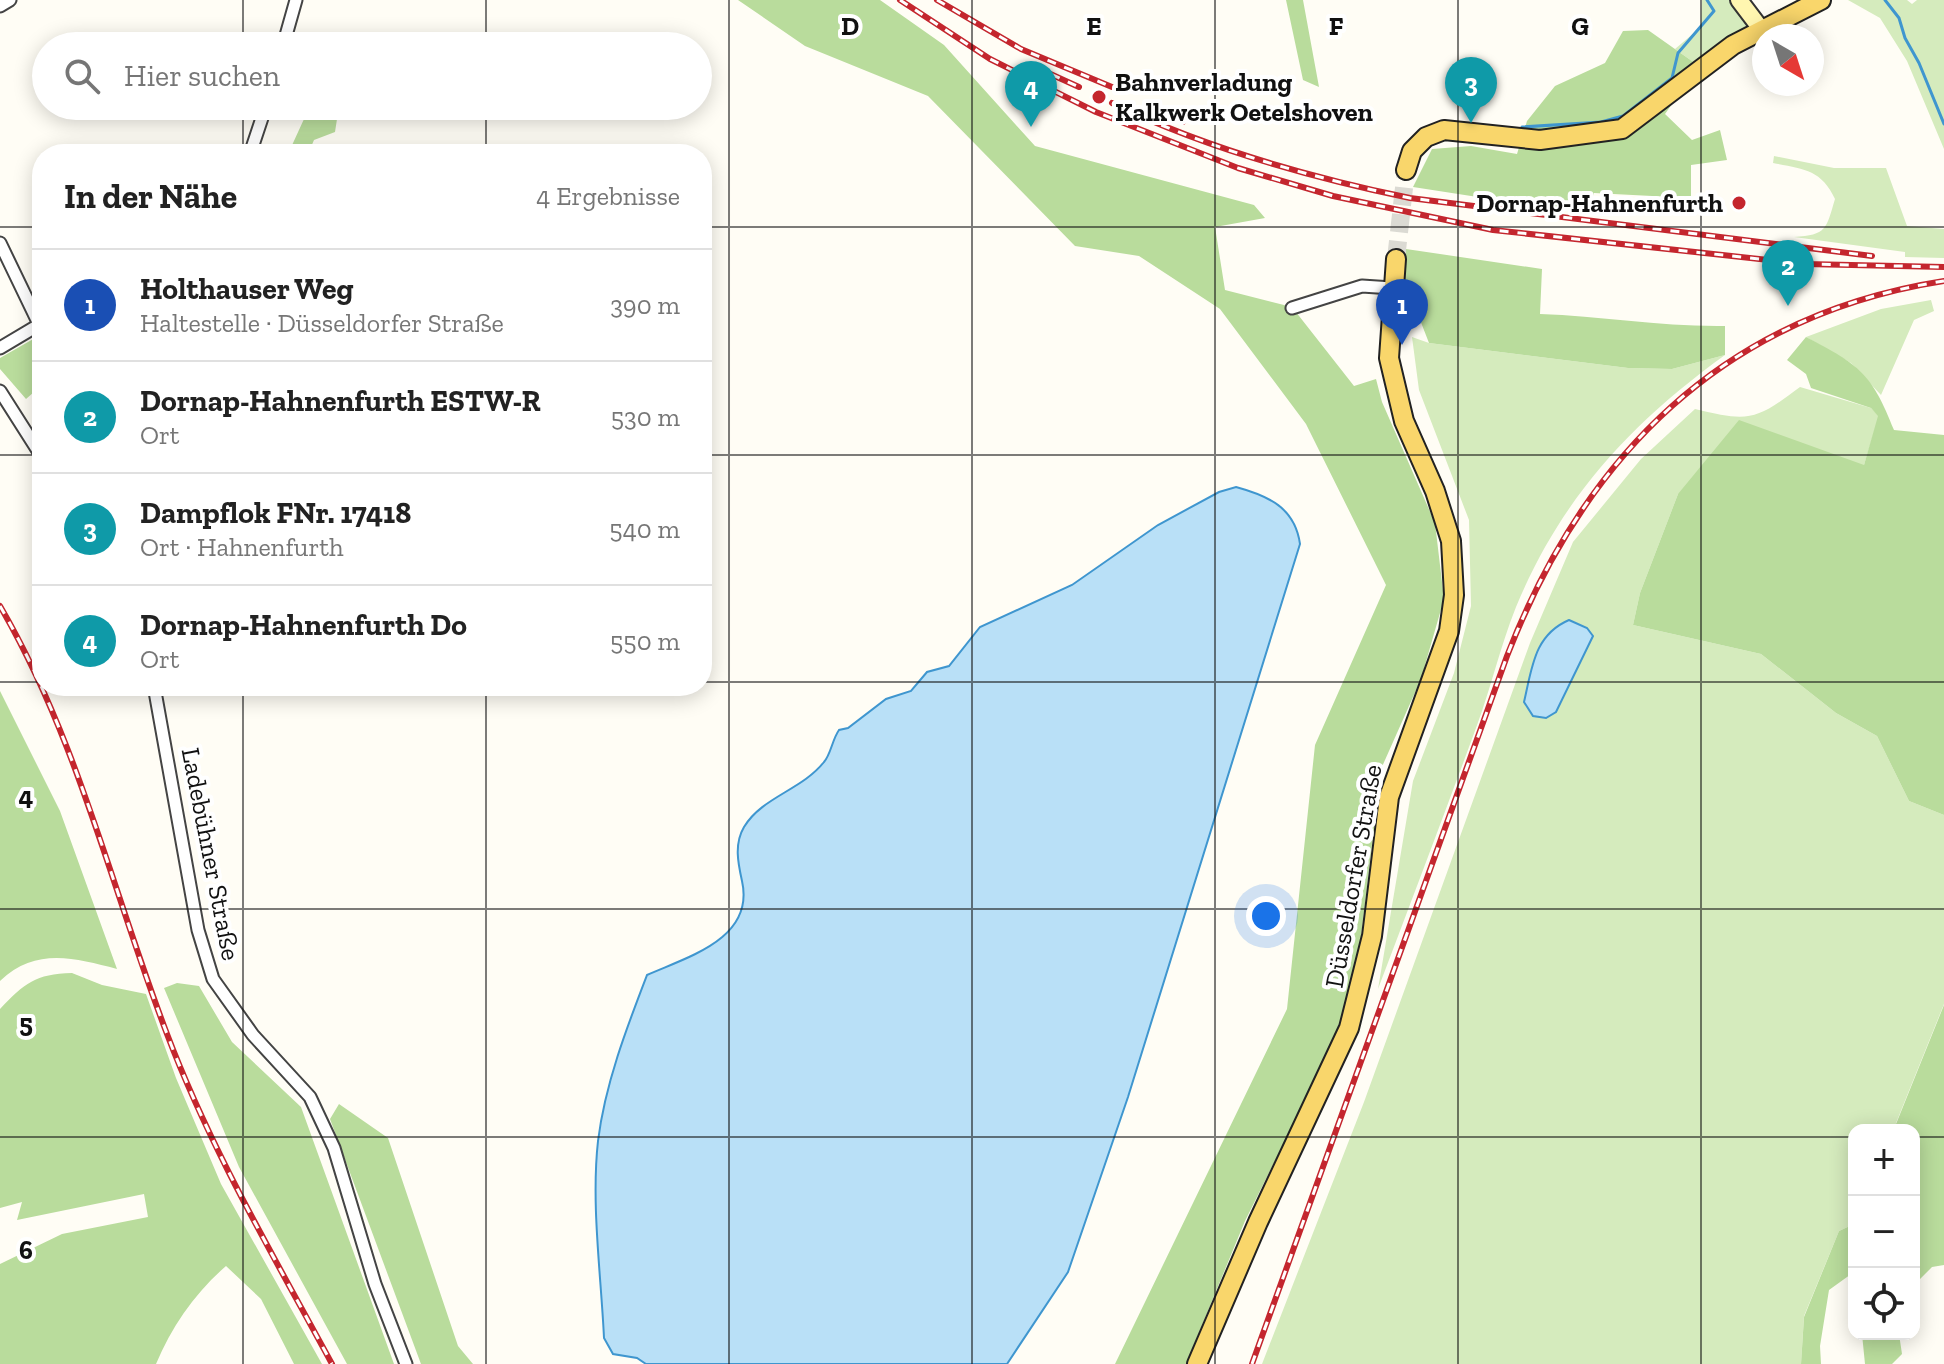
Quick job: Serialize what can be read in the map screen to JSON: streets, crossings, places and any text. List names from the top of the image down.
{
  "streets": {
    "main road": ["Düsseldorfer Straße"],
    "street": ["Ladebühner Straße"]
  },
  "places": ["Bahnverladung Kalkwerk Oetelshoven", "Dornap-Hahnenfurth"],
  "north": "bottom right",
  "page": {
    "search": "Hier suchen",
    "pins": [
      "3",
      "4",
      "2",
      "1"
    ],
    "heading": ["In der Nähe", "4 Ergebnisse"],
    "list": [
      {
        "mark": "1",
        "name": "Holthauser Weg",
        "note": "Haltestelle · Düsseldorfer Straße",
        "value": "390 m"
      },
      {
        "mark": "2",
        "name": "Dornap-Hahnenfurth ESTW-R",
        "note": "Ort",
        "value": "530 m"
      },
      {
        "mark": "3",
        "name": "Dampflok FNr. 17418",
        "note": "Ort · Hahnenfurth",
        "value": "540 m"
      },
      {
        "mark": "4",
        "name": "Dornap-Hahnenfurth Do",
        "note": "Ort",
        "value": "550 m"
      }
    ],
    "map_buttons": ["+", "−"]
  },
  "grid": {
    "columns": [
      "D",
      "E",
      "F",
      "G"
    ],
    "rows": ["4", "5", "6"]
  }
}
